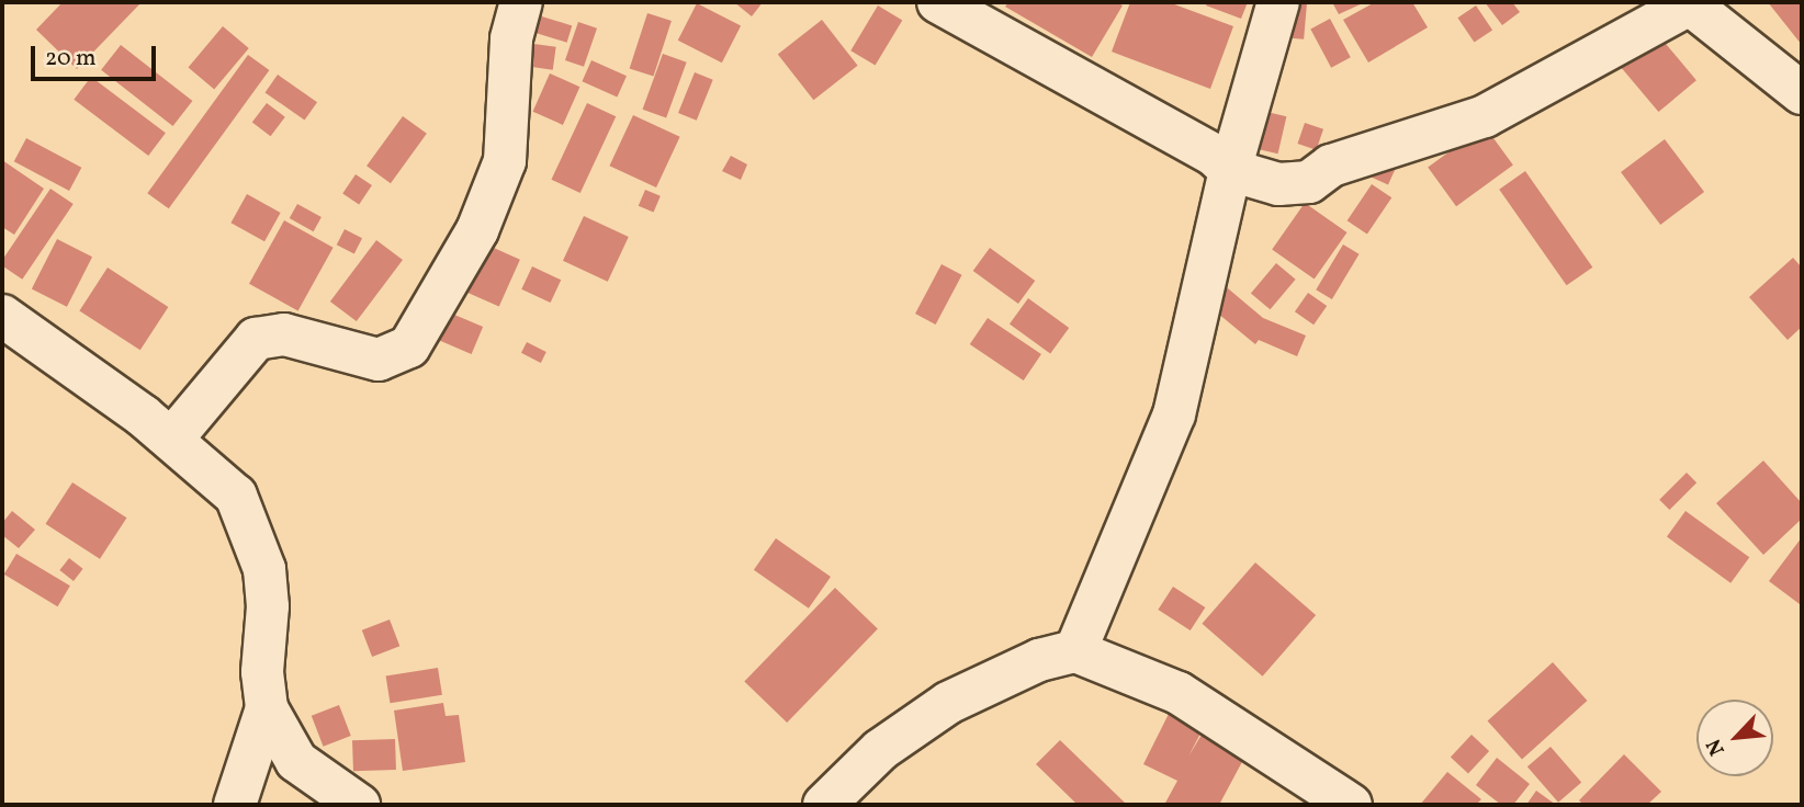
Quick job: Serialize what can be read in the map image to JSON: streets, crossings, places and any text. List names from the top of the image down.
{
  "scale_bar": "20 m",
  "north": "bottom left"
}
